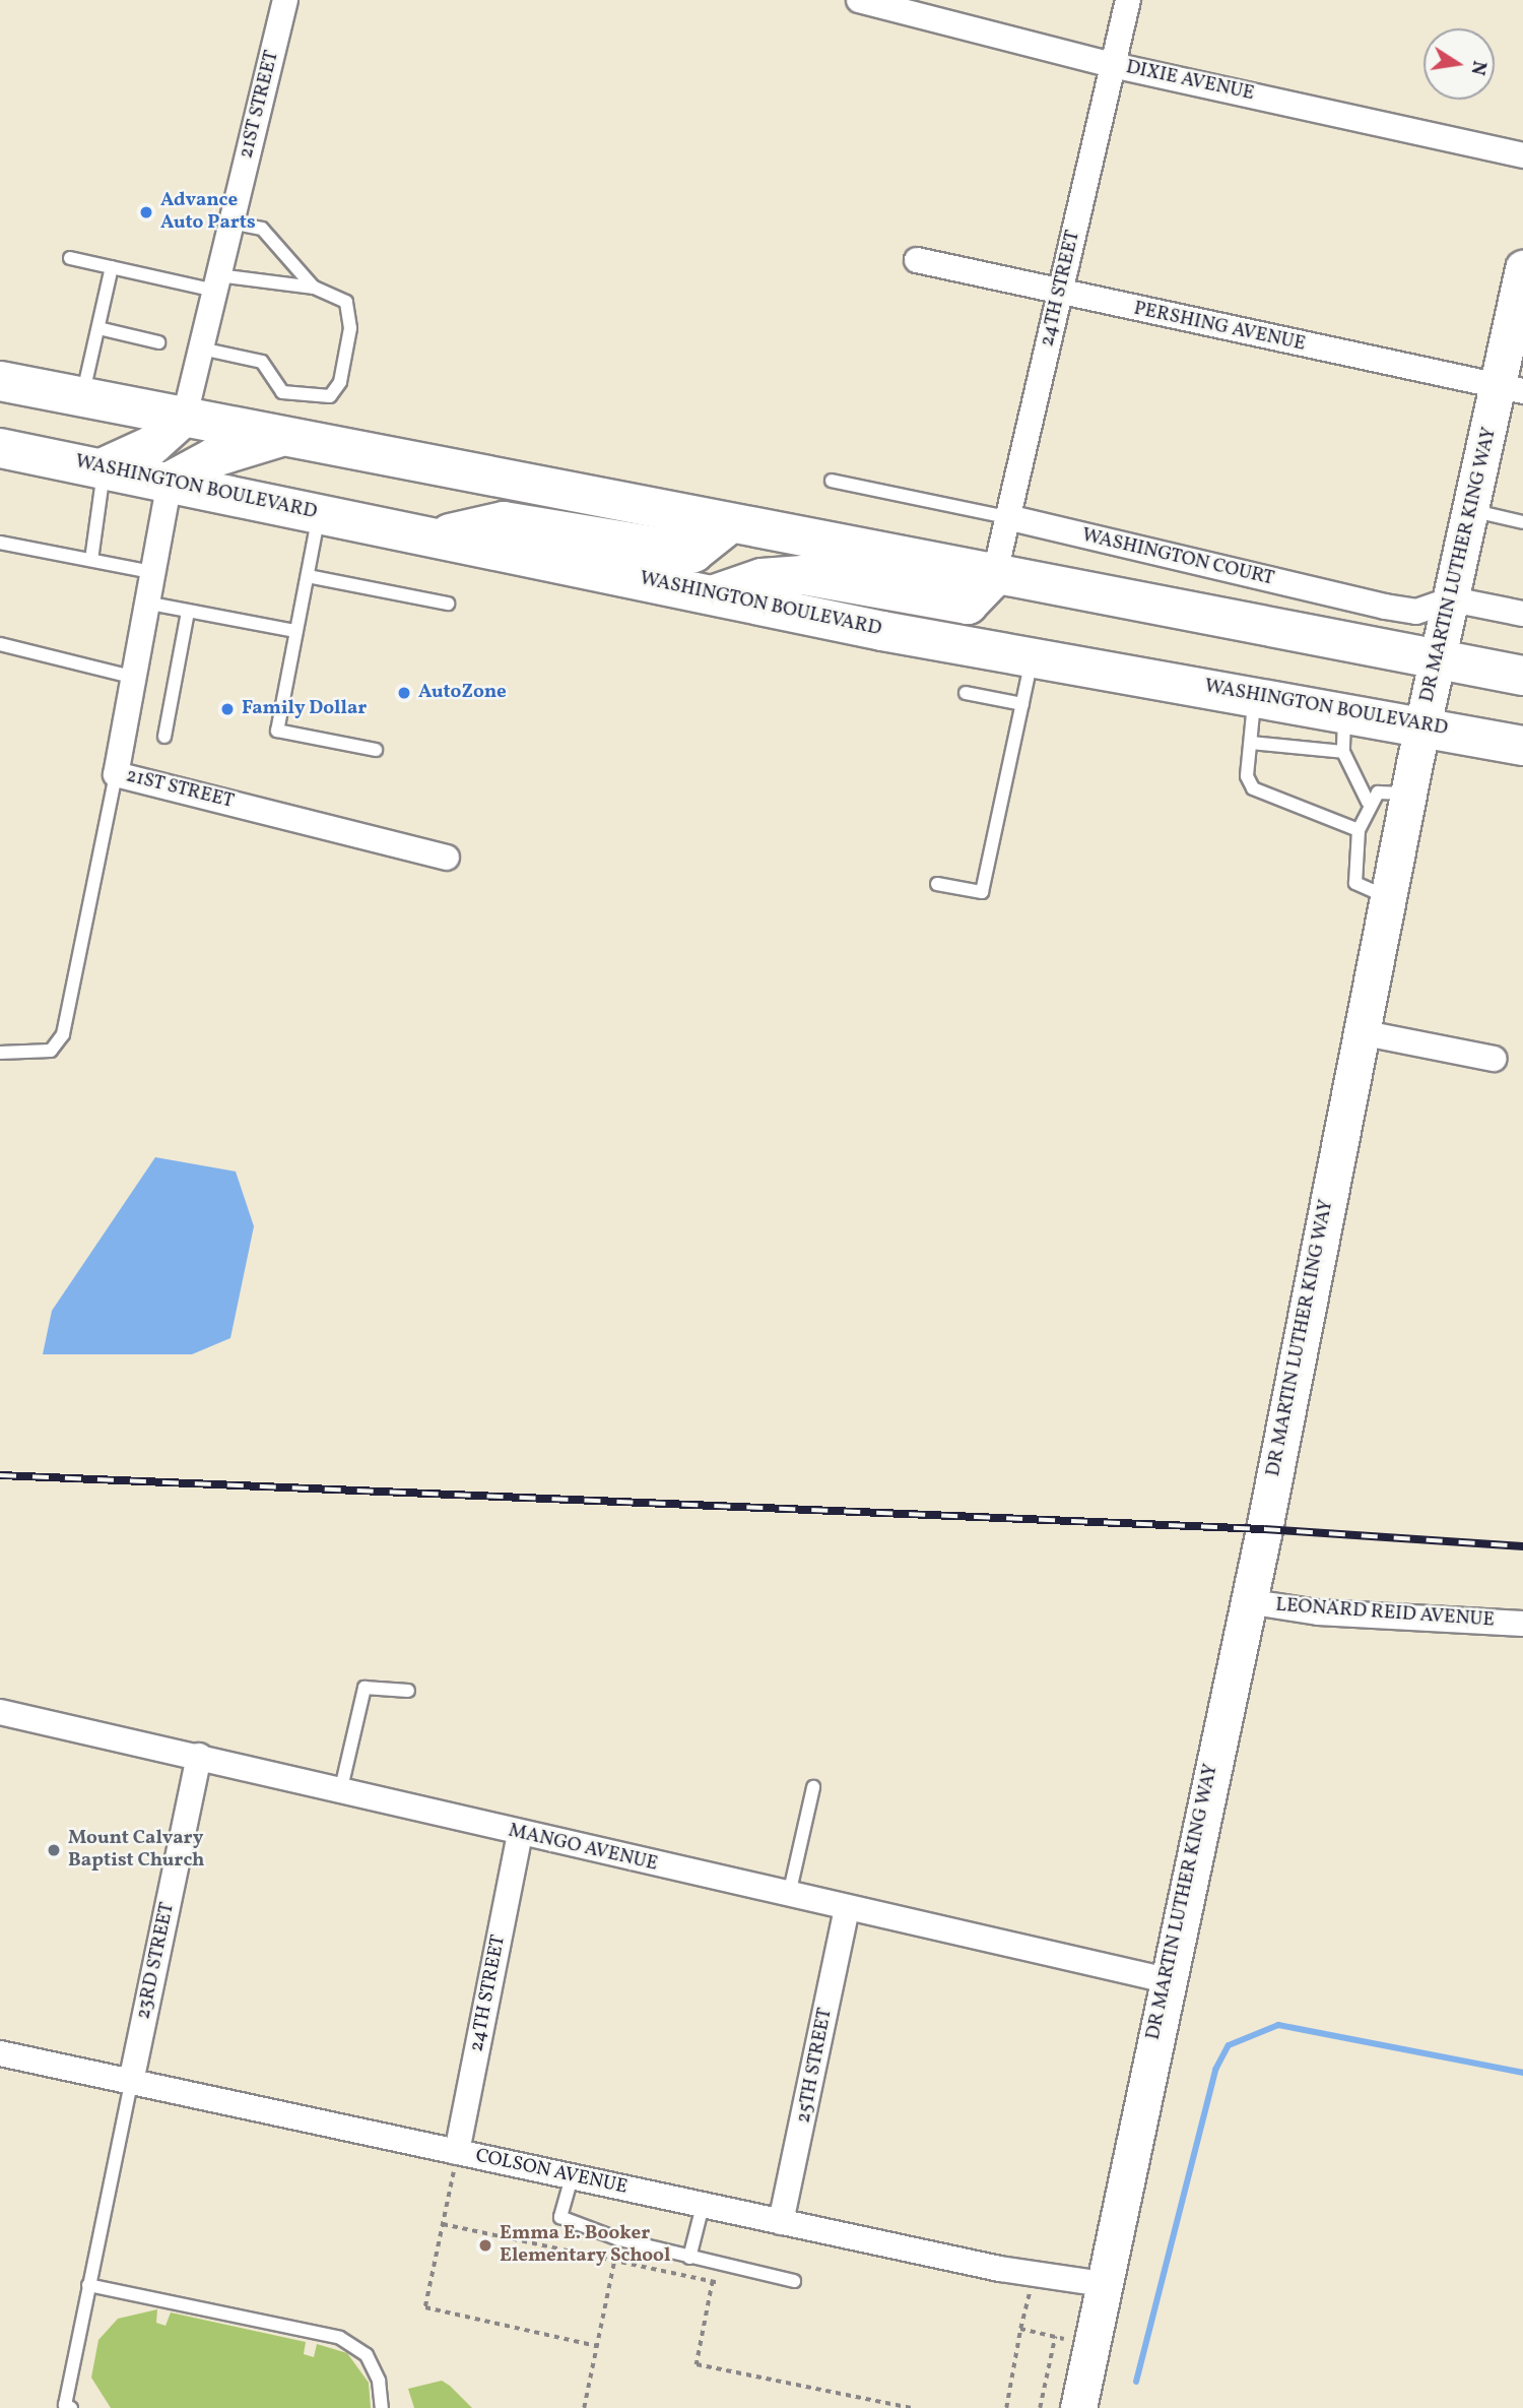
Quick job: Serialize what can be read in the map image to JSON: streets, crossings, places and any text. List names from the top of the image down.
{
  "streets": {
    "main road": ["WASHINGTON BOULEVARD"],
    "street": [
      "DIXIE AVENUE",
      "21ST STREET",
      "24TH STREET",
      "PERSHING AVENUE",
      "WASHINGTON COURT",
      "DR MARTIN LUTHER KING WAY",
      "LEONARD REID AVENUE",
      "MANGO AVENUE",
      "23RD STREET",
      "25TH STREET",
      "COLSON AVENUE"
    ]
  },
  "crossings": [
    ["DIXIE AVENUE", "24TH STREET"],
    ["21ST STREET", "WASHINGTON BOULEVARD"],
    ["24TH STREET", "PERSHING AVENUE"],
    ["24TH STREET", "WASHINGTON COURT"],
    ["24TH STREET", "MANGO AVENUE"],
    ["24TH STREET", "COLSON AVENUE"],
    ["PERSHING AVENUE", "DR MARTIN LUTHER KING WAY"],
    ["WASHINGTON BOULEVARD", "DR MARTIN LUTHER KING WAY"],
    ["WASHINGTON COURT", "DR MARTIN LUTHER KING WAY"],
    ["DR MARTIN LUTHER KING WAY", "LEONARD REID AVENUE"],
    ["DR MARTIN LUTHER KING WAY", "MANGO AVENUE"],
    ["DR MARTIN LUTHER KING WAY", "COLSON AVENUE"],
    ["MANGO AVENUE", "23RD STREET"],
    ["MANGO AVENUE", "25TH STREET"],
    ["23RD STREET", "COLSON AVENUE"],
    ["25TH STREET", "COLSON AVENUE"]
  ],
  "places": [
    "Advance Auto Parts",
    "AutoZone",
    "Family Dollar",
    "Mount Calvary Baptist Church",
    "Emma E. Booker Elementary School"
  ],
  "north": "right"
}
